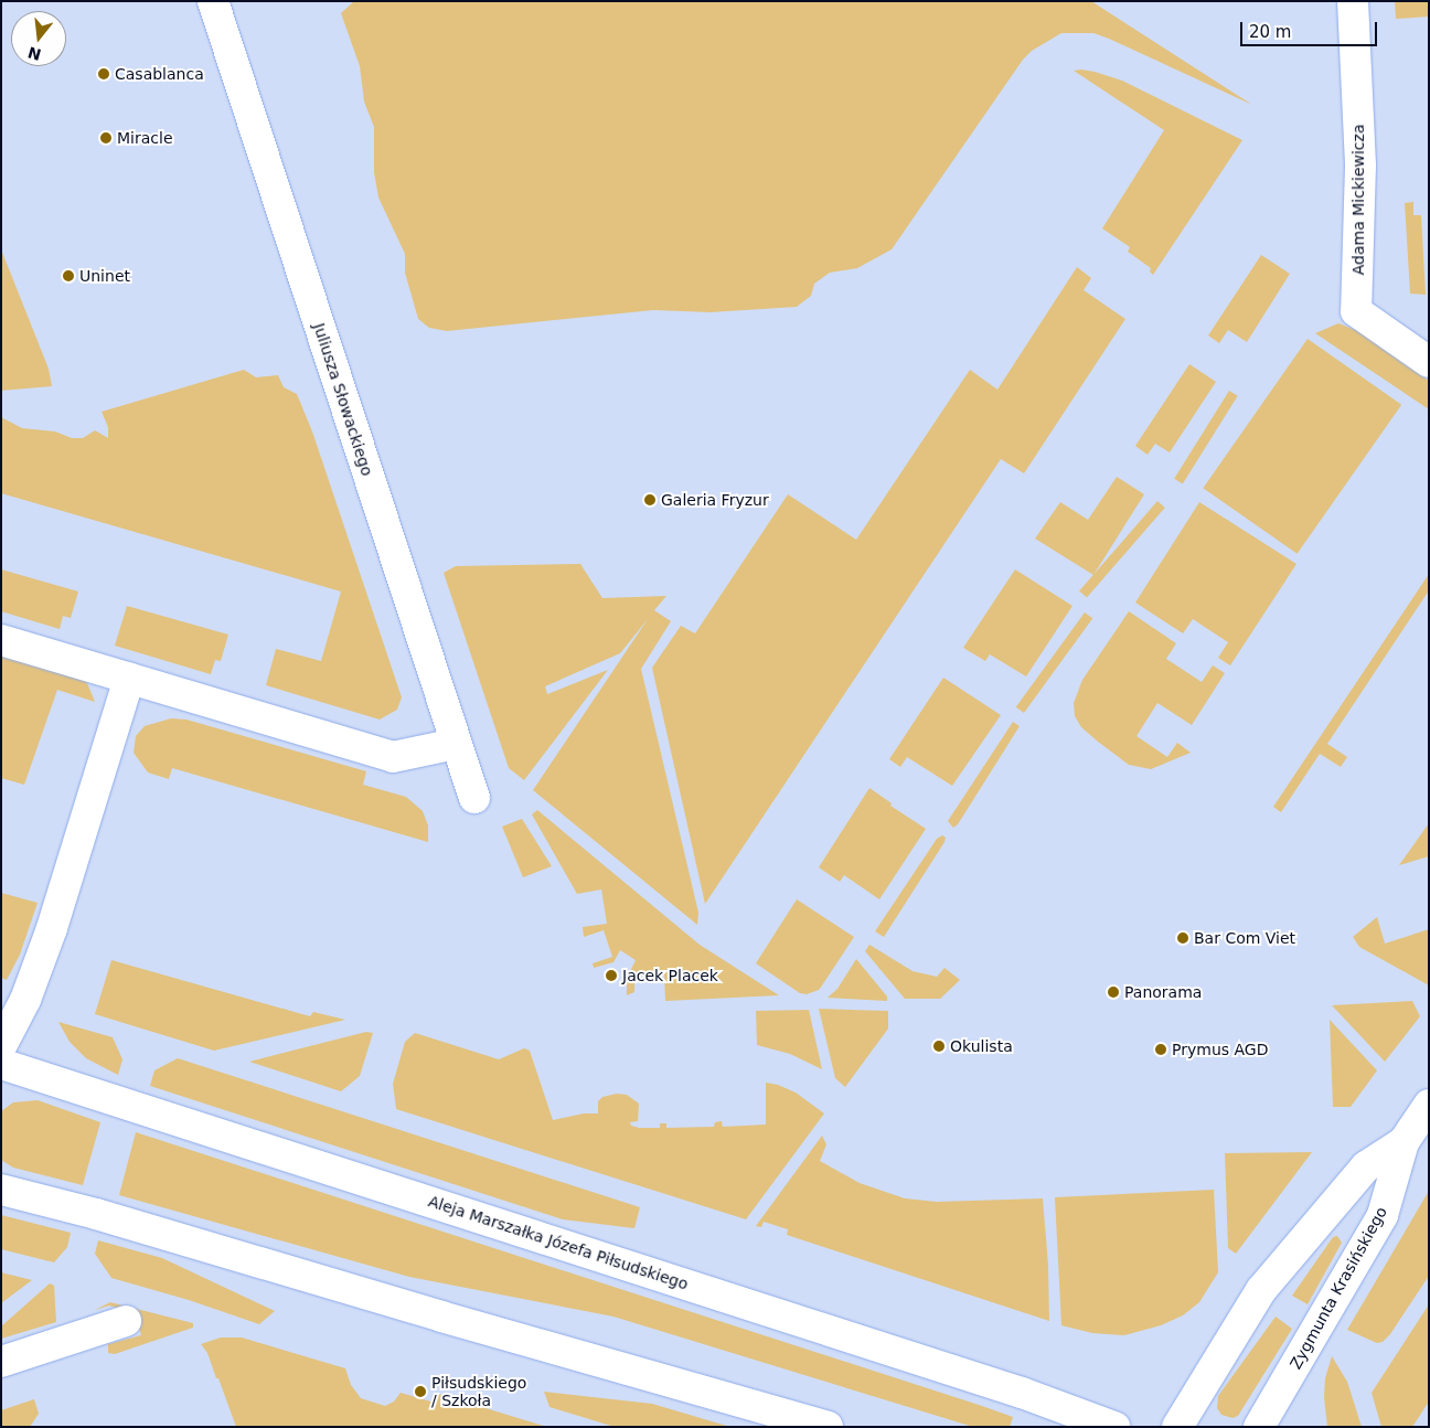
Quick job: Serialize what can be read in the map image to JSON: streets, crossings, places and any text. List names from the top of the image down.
{
  "streets": {
    "street": [
      "Adama Mickiewicza",
      "Juliusza Słowackiego",
      "Aleja Marszałka Józefa Piłsudskiego",
      "Zygmunta Krasińskiego"
    ]
  },
  "places": [
    "Casablanca",
    "Miracle",
    "Uninet",
    "Galeria Fryzur",
    "Bar Com Viet",
    "Jacek Placek",
    "Panorama",
    "Okulista",
    "Prymus AGD",
    "Piłsudskiego / Szkoła"
  ],
  "scale_bar": "20 m",
  "north": "bottom"
}
